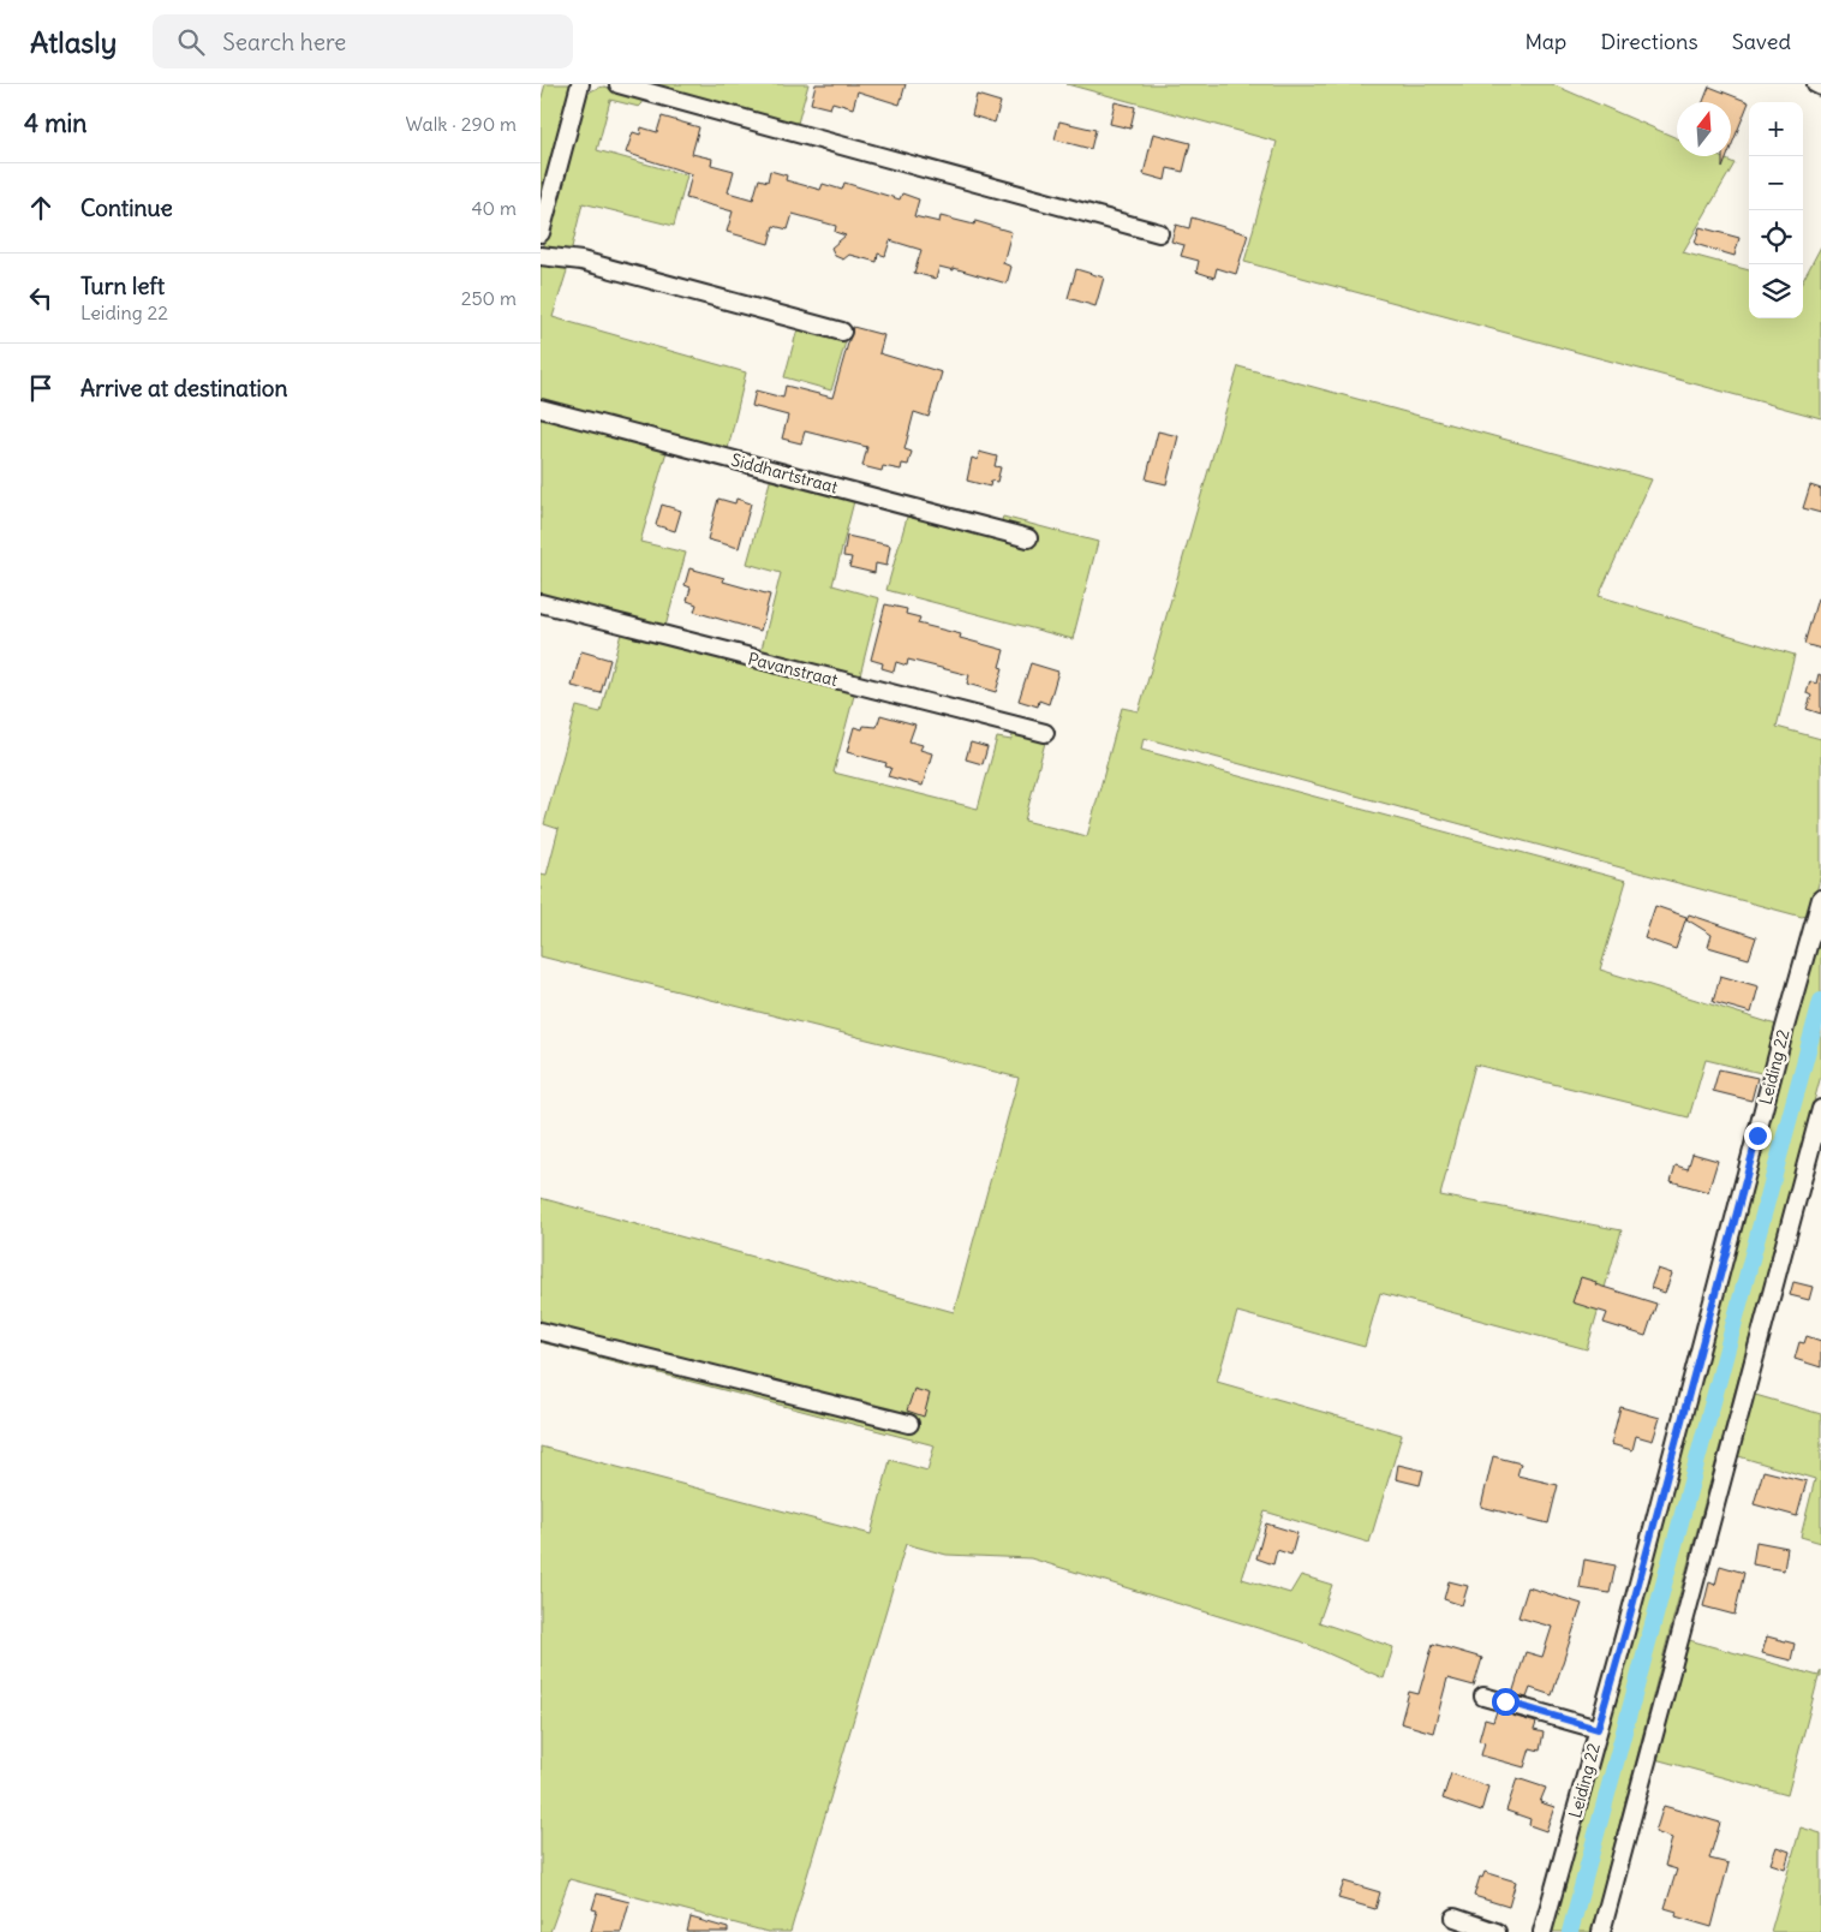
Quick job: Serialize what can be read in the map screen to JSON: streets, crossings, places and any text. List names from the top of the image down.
{
  "streets": {
    "street": ["Siddhartstraat", "Pavanstraat", "Leiding 22"]
  },
  "north": "top",
  "page": {
    "header": "Atlasly",
    "search": "Search here",
    "nav": ["Map", "Directions", "Saved"],
    "heading": ["4 min", "Walk · 290 m"],
    "map_buttons": ["+", "−"],
    "list": [
      ["Continue", "40 m"],
      ["Turn left", "Leiding 22", "250 m"],
      "Arrive at destination"
    ]
  }
}
